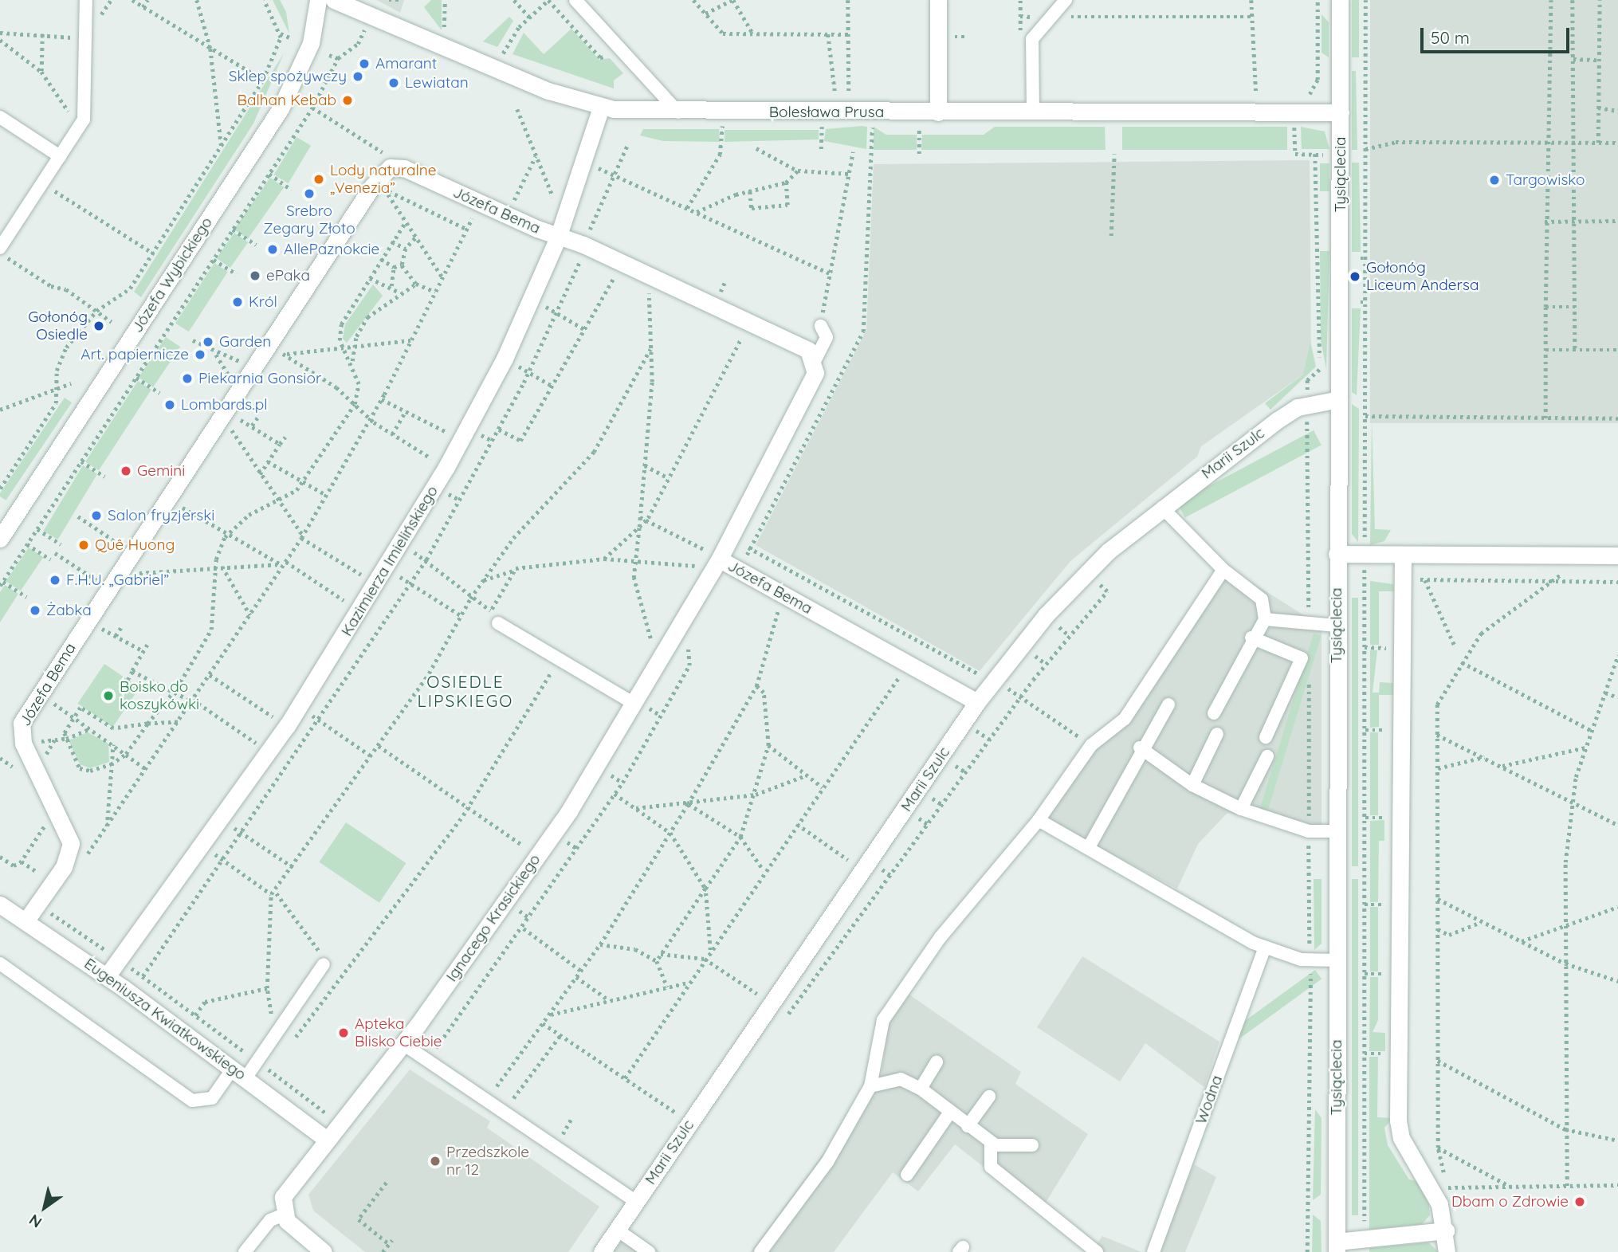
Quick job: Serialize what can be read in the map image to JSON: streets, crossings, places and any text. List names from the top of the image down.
{
  "streets": {
    "street": [
      "Bolesława Prusa",
      "Tysiąclecia",
      "Józefa Bema",
      "Józefa Wybickiego",
      "Marii Szulc",
      "Kazimierza Imielińskiego",
      "Ignacego Krasickiego",
      "Eugeniusza Kwiatkowskiego"
    ],
    "lane": ["Wodna"]
  },
  "crossings": [
    ["Bolesława Prusa", "Tysiąclecia"],
    ["Bolesława Prusa", "Kazimierza Imielińskiego"],
    ["Tysiąclecia", "Marii Szulc"],
    ["Józefa Bema", "Marii Szulc"],
    ["Józefa Bema", "Kazimierza Imielińskiego"],
    ["Józefa Bema", "Ignacego Krasickiego"],
    ["Józefa Bema", "Eugeniusza Kwiatkowskiego"],
    ["Kazimierza Imielińskiego", "Eugeniusza Kwiatkowskiego"],
    ["Ignacego Krasickiego", "Eugeniusza Kwiatkowskiego"]
  ],
  "districts": ["OSIEDLE LIPSKIEGO"],
  "places": [
    "Amarant",
    "Sklep spożywczy",
    "Lewiatan",
    "Balhan Kebab",
    "Lody naturalne „Venezia”",
    "Targowisko",
    "Srebro Zegary Złoto",
    "AllePaznokcie",
    "ePaka",
    "Gołonóg Liceum Andersa",
    "Król",
    "Gołonóg Osiedle",
    "Garden",
    "Art. papiernicze",
    "Piekarnia Gonsior",
    "Lombards.pl",
    "Gemini",
    "Salon fryzjerski",
    "Quê Huong",
    "F.H.U. „Gabriel”",
    "Żabka",
    "Boisko do koszykówki",
    "Apteka Blisko Ciebie",
    "Przedszkole nr 12",
    "Dbam o Zdrowie"
  ],
  "scale_bar": "50 m",
  "north": "bottom left"
}
